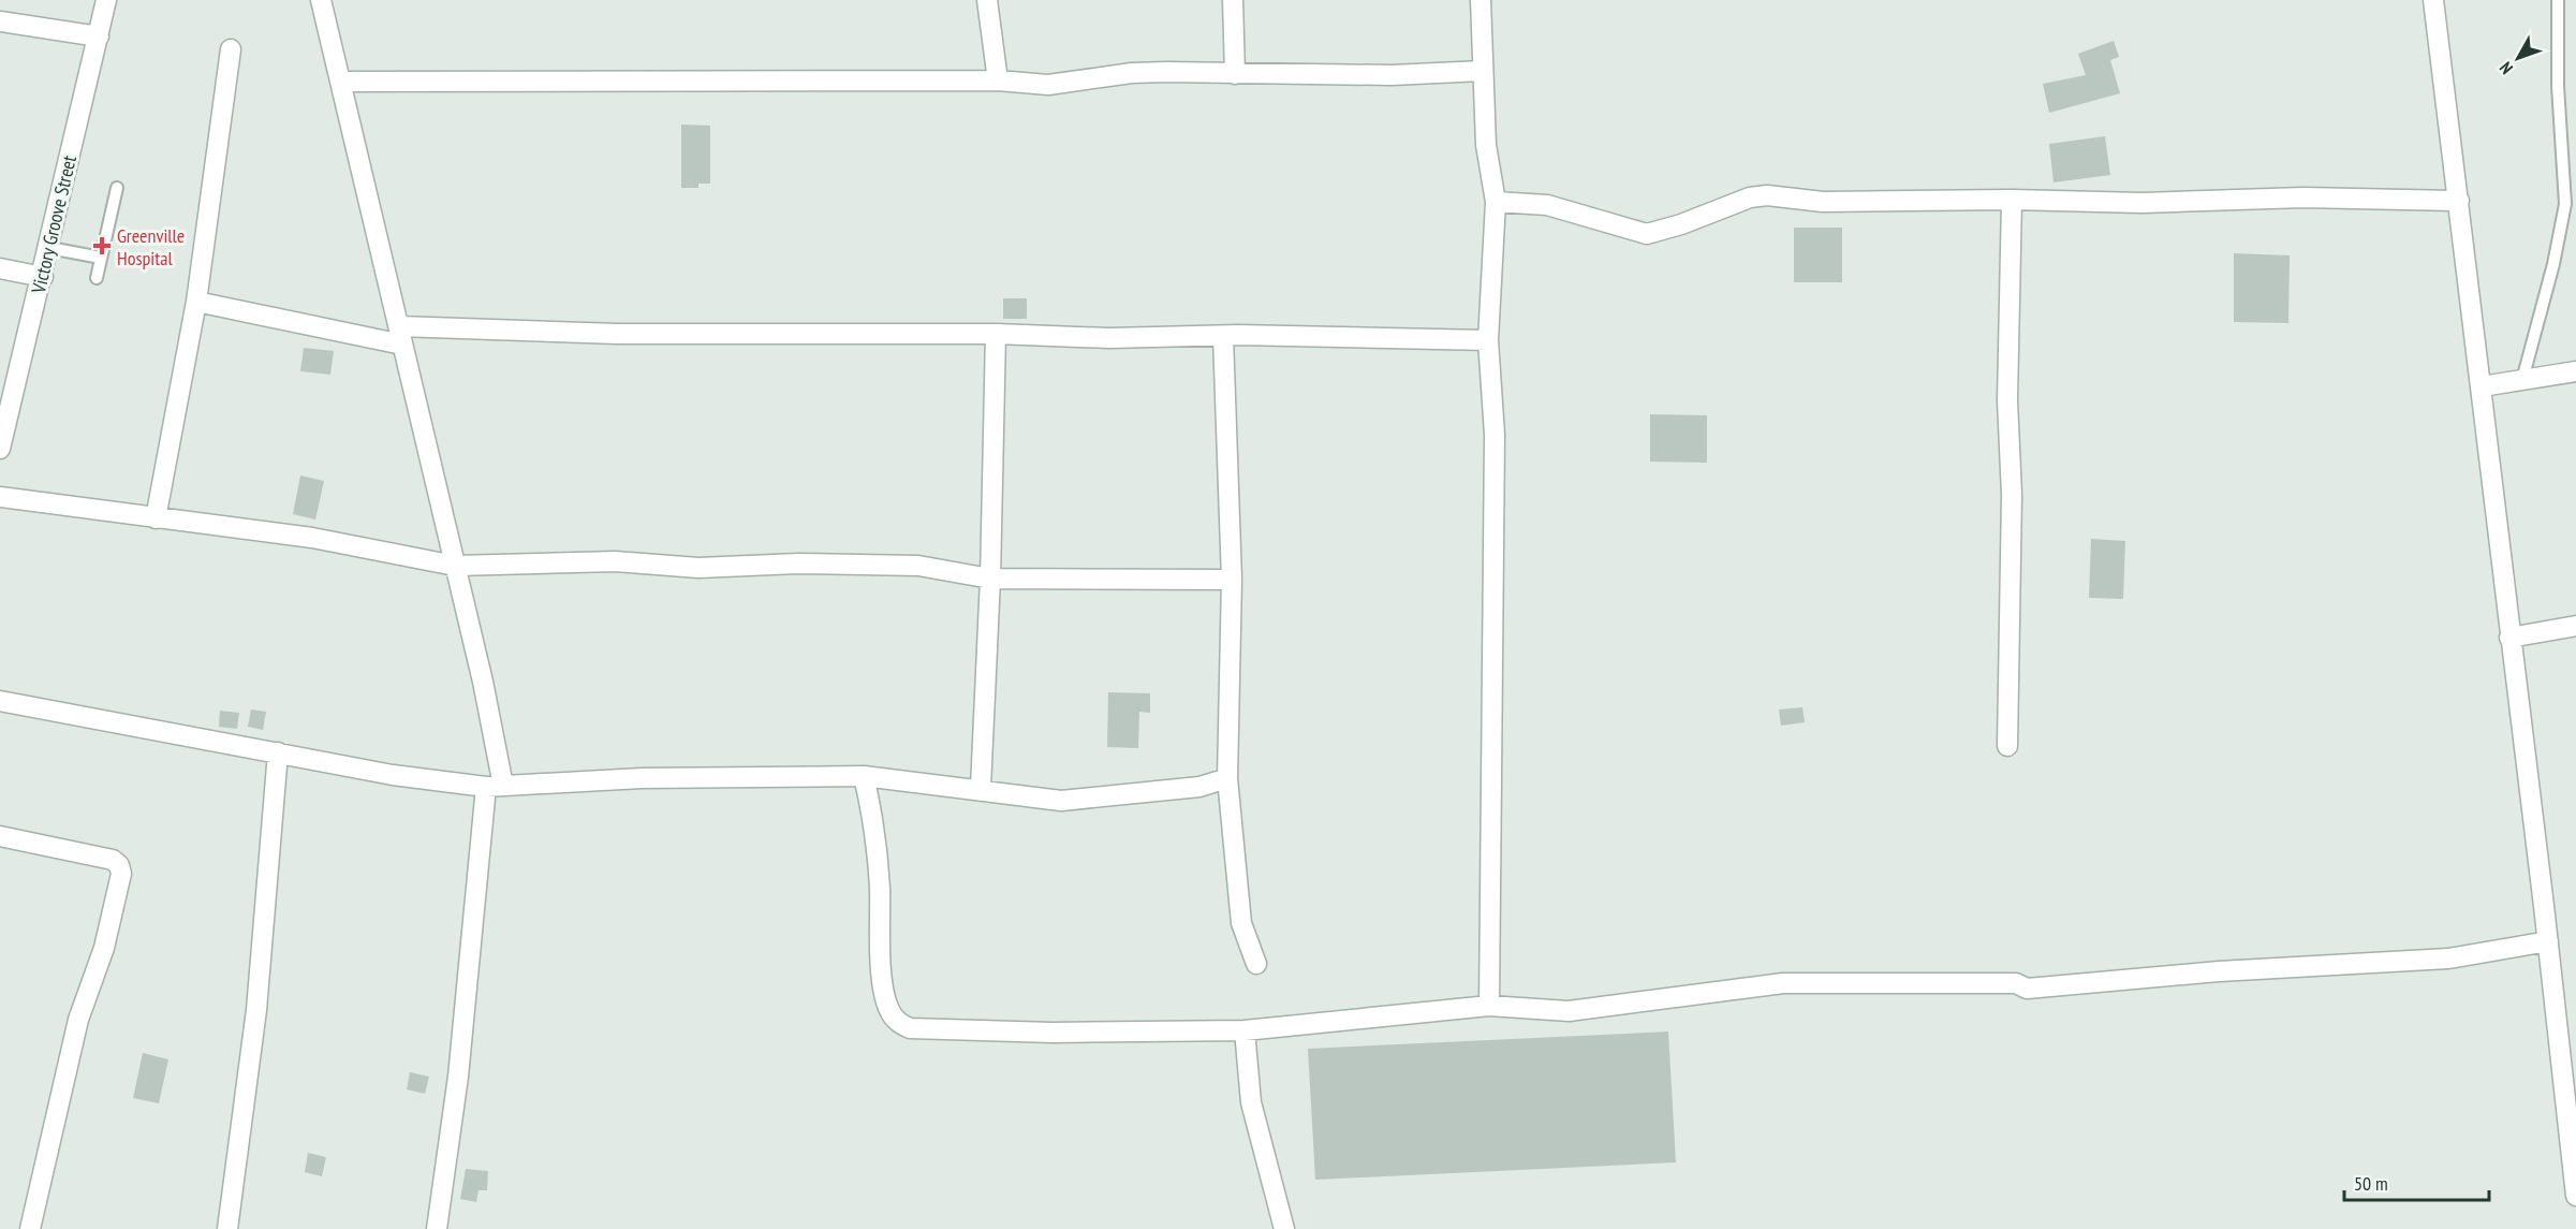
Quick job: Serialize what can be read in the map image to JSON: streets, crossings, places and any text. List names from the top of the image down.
{
  "streets": {
    "street": ["Victory Groove Street"]
  },
  "places": {
    "health": ["Greenville Hospital"]
  },
  "scale_bar": "50 m",
  "north": "bottom left"
}
